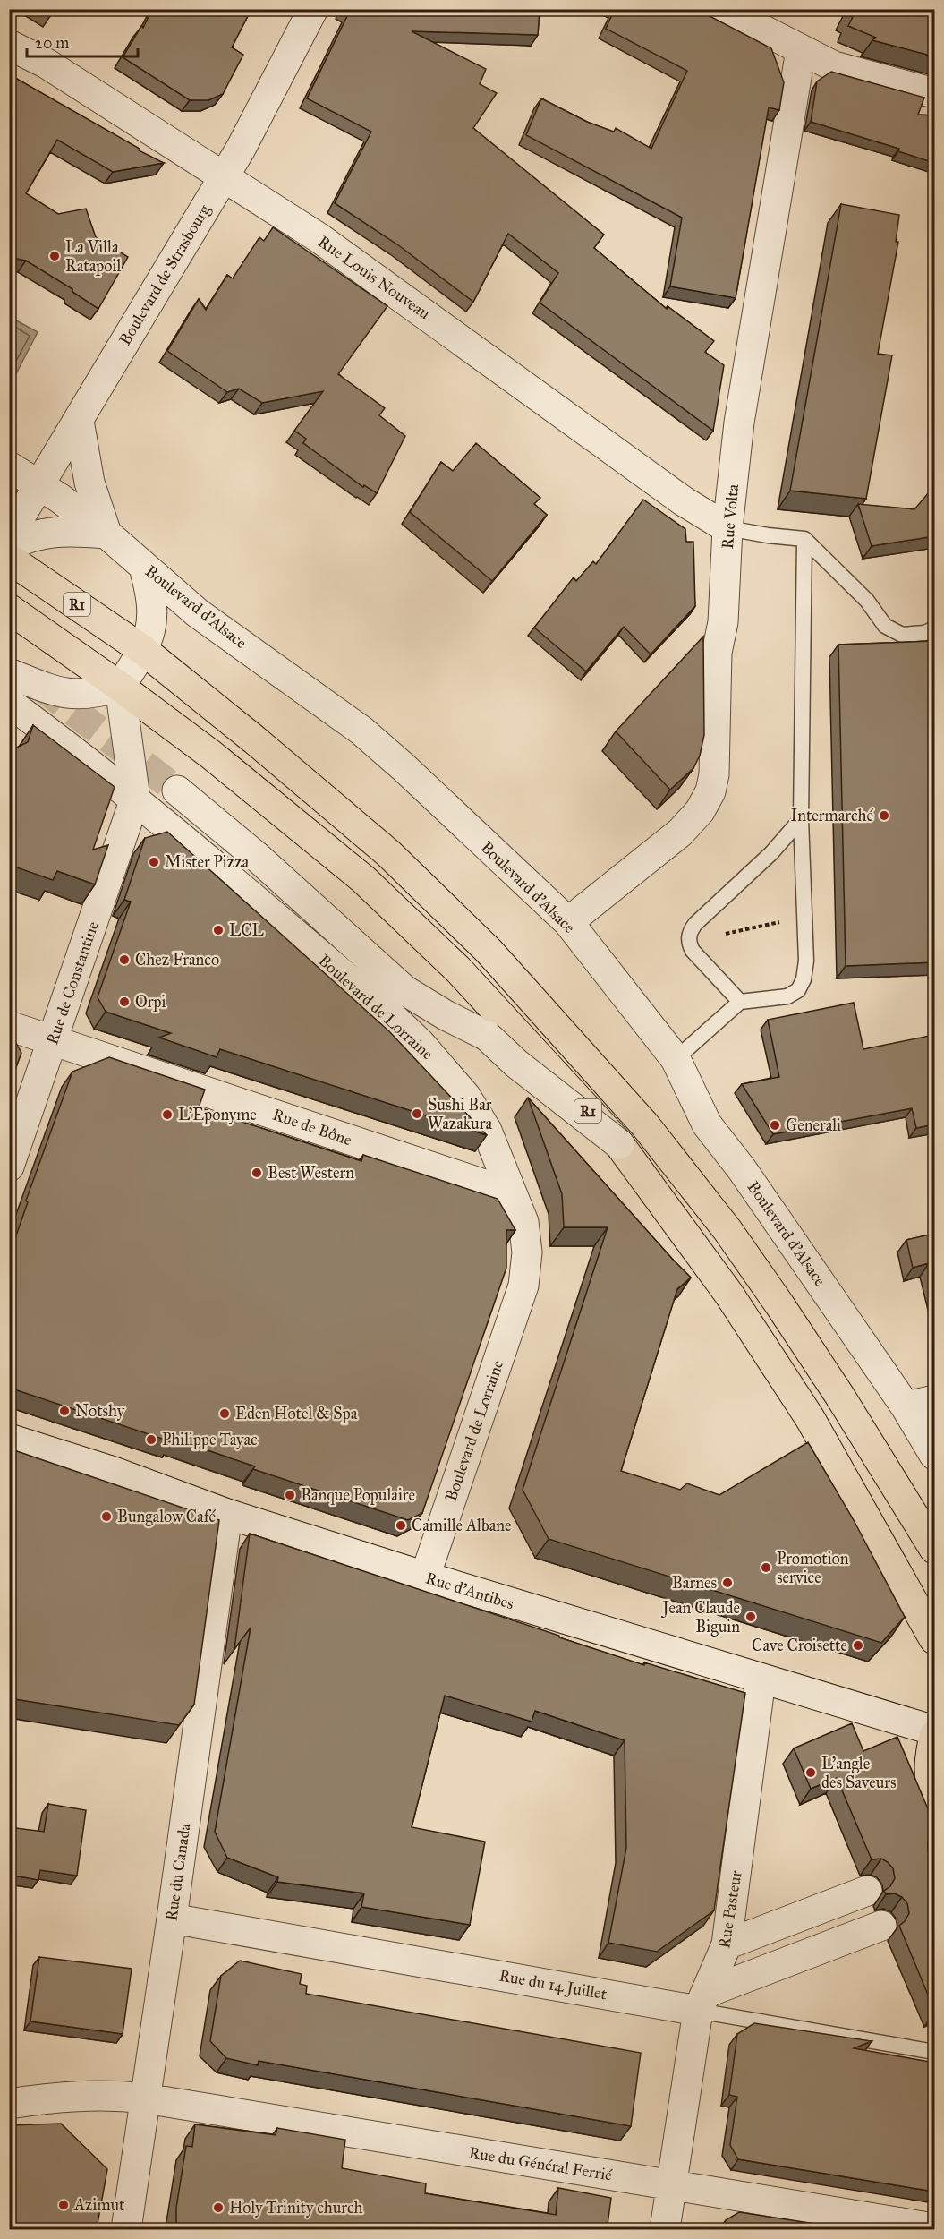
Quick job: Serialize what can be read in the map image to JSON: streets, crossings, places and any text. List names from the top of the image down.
{
  "streets": {
    "highway": ["R1"],
    "street": [
      "Boulevard de Strasbourg",
      "Rue Louis Nouveau",
      "Rue Volta",
      "Boulevard d'Alsace",
      "Rue de Constantine",
      "Boulevard de Lorraine",
      "Rue de Bône",
      "Rue d'Antibes",
      "Rue du Canada",
      "Rue Pasteur",
      "Rue du 14 Juillet",
      "Rue du Général Ferrié"
    ]
  },
  "crossings": [
    ["Boulevard de Strasbourg", "Rue Louis Nouveau"],
    ["Boulevard de Strasbourg", "Boulevard d'Alsace"],
    ["Rue Louis Nouveau", "Rue Volta"],
    ["Rue Volta", "Boulevard d'Alsace"],
    ["Rue de Constantine", "Boulevard de Lorraine"],
    ["Rue de Constantine", "Rue de Bône"],
    ["Boulevard de Lorraine", "Rue de Bône"],
    ["Boulevard de Lorraine", "Rue d'Antibes"],
    ["Rue d'Antibes", "Rue du Canada"],
    ["Rue d'Antibes", "Rue Pasteur"],
    ["Rue du Canada", "Rue du 14 Juillet"],
    ["Rue du Canada", "Rue du Général Ferrié"],
    ["Rue Pasteur", "Rue du 14 Juillet"],
    ["Rue Pasteur", "Rue du Général Ferrié"]
  ],
  "places": [
    "La Villa Ratapoil",
    "Intermarché",
    "Mister Pizza",
    "LCL",
    "Chez Franco",
    "Orpi",
    "Sushi Bar Wazakura",
    "L'Eponyme",
    "Generali",
    "Best Western",
    "Notshy",
    "Eden Hotel & Spa",
    "Philippe Tayac",
    "Banque Populaire",
    "Bungalow Café",
    "Camille Albane",
    "Promotion service",
    "Barnes",
    "Jean Claude Biguin",
    "Cave Croisette",
    "L'angle des Saveurs",
    "Azimut",
    "Holy Trinity church"
  ],
  "scale_bar": "20 m"
}
